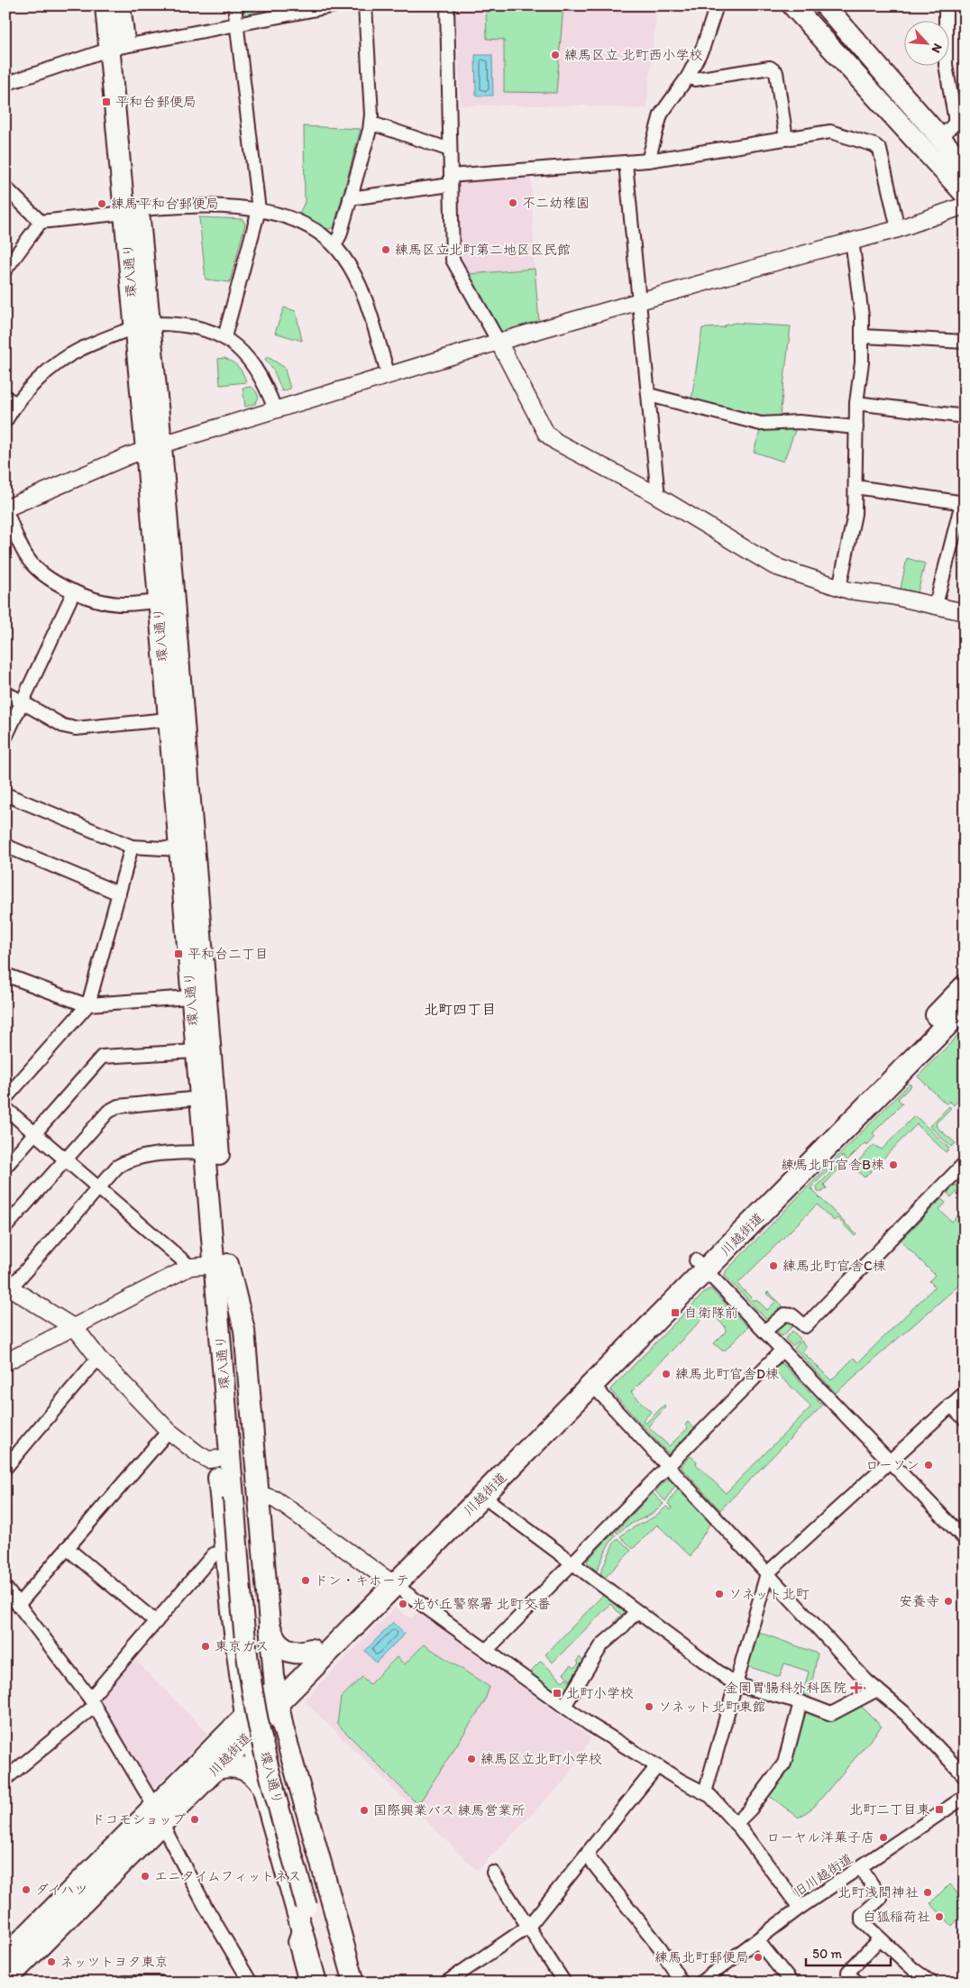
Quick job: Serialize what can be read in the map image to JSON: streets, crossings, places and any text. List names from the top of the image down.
{
  "streets": {
    "highway": ["川越街道"],
    "main road": ["環八通り"],
    "street": ["旧川越街道"]
  },
  "districts": ["北町四丁目"],
  "places": {
    "other": [
      "練馬区立 北町西小学校",
      "不二幼稚園",
      "練馬平和台郵便局",
      "練馬区立北町第二地区区民館",
      "練馬北町官舎B棟",
      "練馬北町官舎C棟",
      "練馬北町官舎D棟",
      "ローソン",
      "ドン・キホーテ",
      "ソネット北町",
      "安養寺",
      "光が丘警察署 北町交番",
      "東京ガス",
      "ソネット北町東館",
      "練馬区立北町小学校",
      "国際興業バス 練馬営業所",
      "ドコモショップ",
      "ローヤル洋菓子店",
      "エニタイムフィットネス",
      "ダイハツ",
      "北町浅間神社",
      "白狐稲荷社",
      "練馬北町郵便局",
      "ネッツトヨタ東京"
    ],
    "transit": [
      "平和台郵便局",
      "平和台二丁目",
      "自衛隊前",
      "北町小学校",
      "北町二丁目東"
    ],
    "health": ["金岡胃腸科外科医院"]
  },
  "scale_bar": "50 m",
  "north": "bottom right"
}
